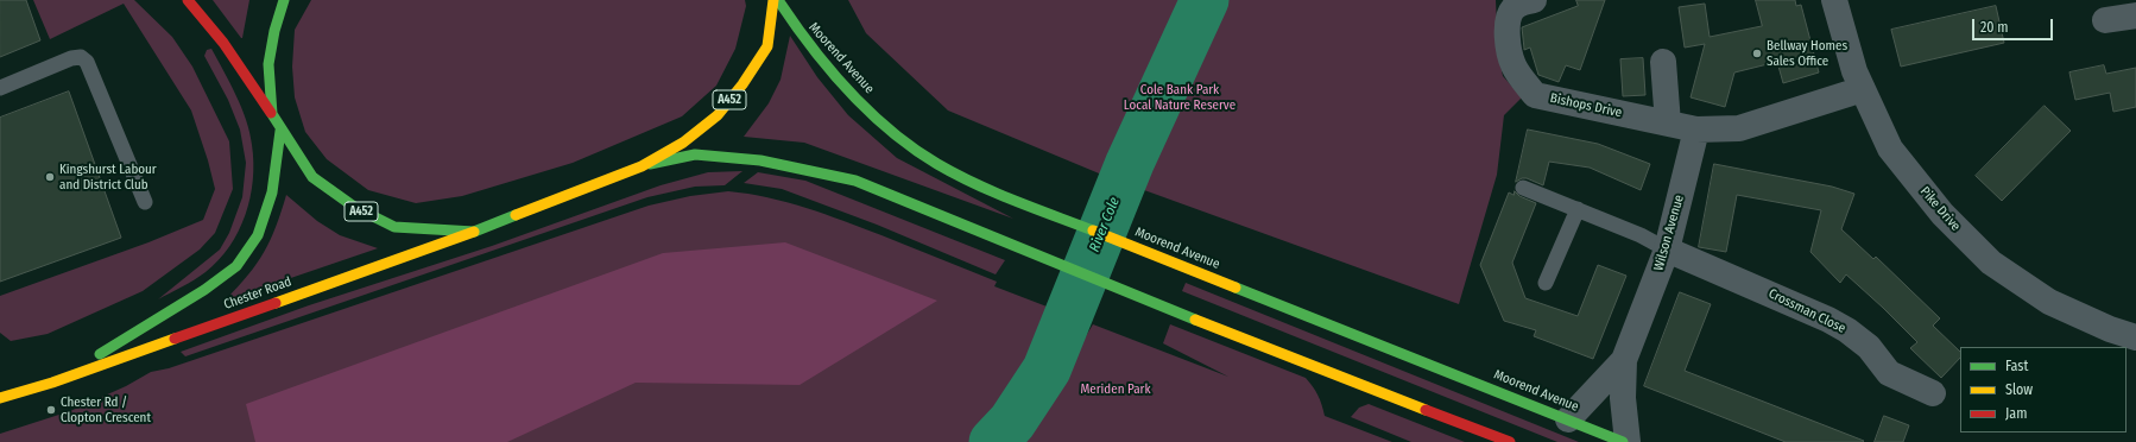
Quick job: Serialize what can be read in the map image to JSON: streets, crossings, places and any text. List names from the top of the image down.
{
  "streets": {
    "main road": ["Moorend Avenue", "A452", "Chester Road"],
    "street": [
      "Bishops Drive",
      "Pike Drive",
      "Wilson Avenue",
      "Crossman Close"
    ]
  },
  "crossings": [
    ["Moorend Avenue", "Wilson Avenue"],
    ["A452", "Chester Road"],
    ["Bishops Drive", "Pike Drive"],
    ["Bishops Drive", "Wilson Avenue"],
    ["Wilson Avenue", "Crossman Close"]
  ],
  "water": ["River Cole"],
  "parks": ["Cole Bank Park Local Nature Reserve", "Meriden Park"],
  "places": ["Bellway Homes Sales Office", "Kingshurst Labour and District Club", "Chester Rd / Clopton Crescent"],
  "legend": ["Fast", "Slow", "Jam"],
  "scale_bar": "20 m"
}
